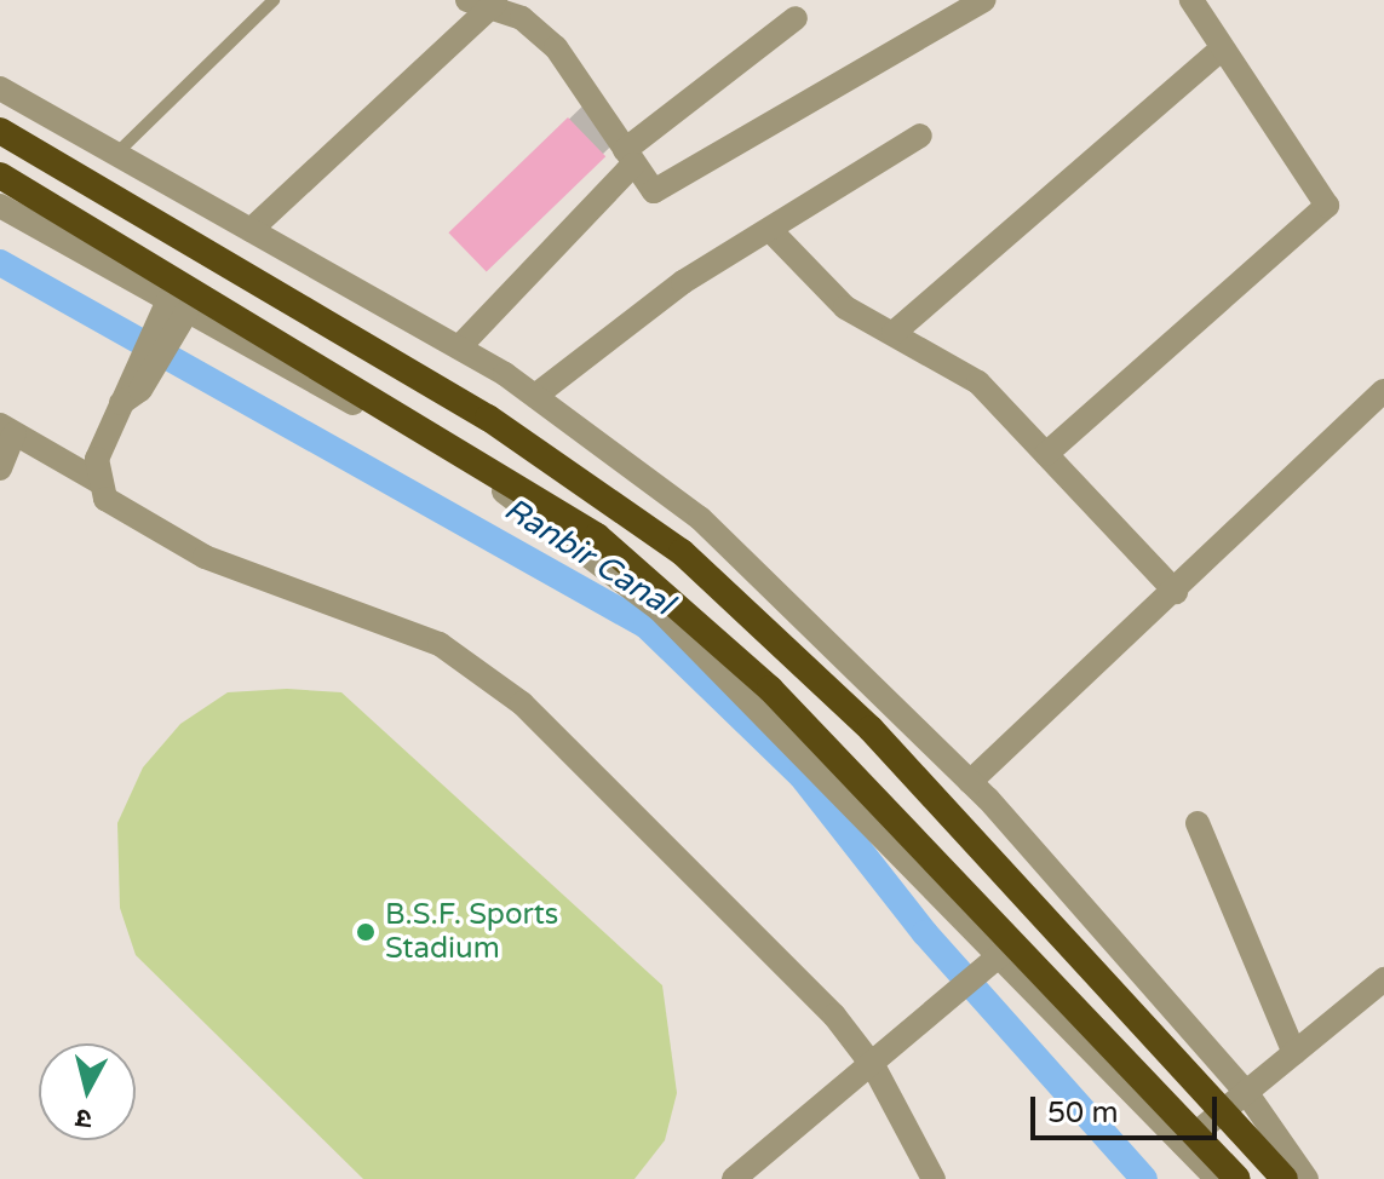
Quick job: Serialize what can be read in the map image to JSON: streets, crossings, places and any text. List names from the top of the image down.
{
  "water": ["Ranbir Canal"],
  "places": ["B.S.F. Sports Stadium"],
  "scale_bar": "50 m",
  "north": "bottom"
}
